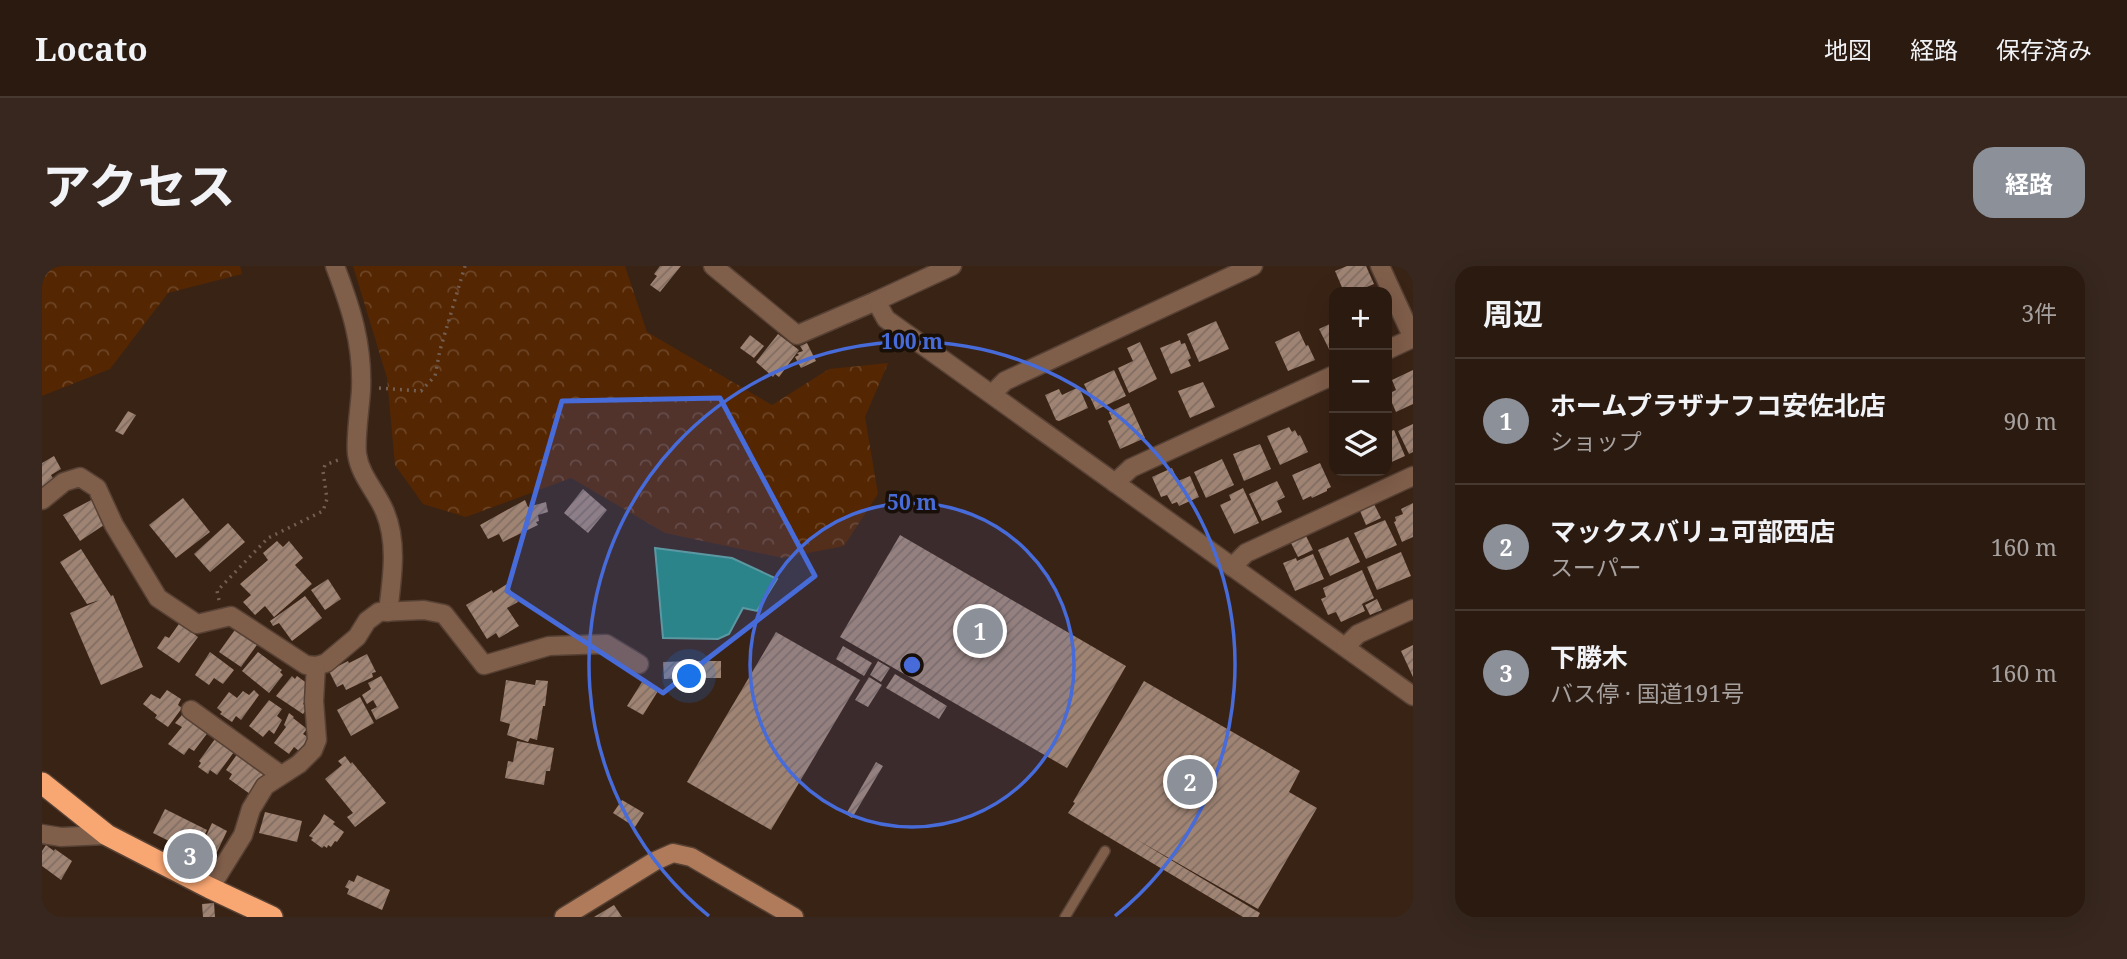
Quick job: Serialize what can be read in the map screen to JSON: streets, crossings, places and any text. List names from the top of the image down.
{
  "page": {
    "header": "Locato",
    "nav": ["地図", "経路", "保存済み"],
    "title": "アクセス",
    "buttons": "経路",
    "heading": ["周辺", "3件"],
    "map_buttons": ["+", "−"],
    "list": [
      {
        "mark": "1",
        "name": "ホームプラザナフコ安佐北店",
        "note": "ショップ",
        "value": "90 m"
      },
      {
        "mark": "2",
        "name": "マックスバリュ可部西店",
        "note": "スーパー",
        "value": "160 m"
      },
      {
        "mark": "3",
        "name": "下勝木",
        "note": "バス停 · 国道191号",
        "value": "160 m"
      }
    ],
    "pins": ["1", "2", "3"]
  },
  "rings": ["100 m", "50 m"]
}
